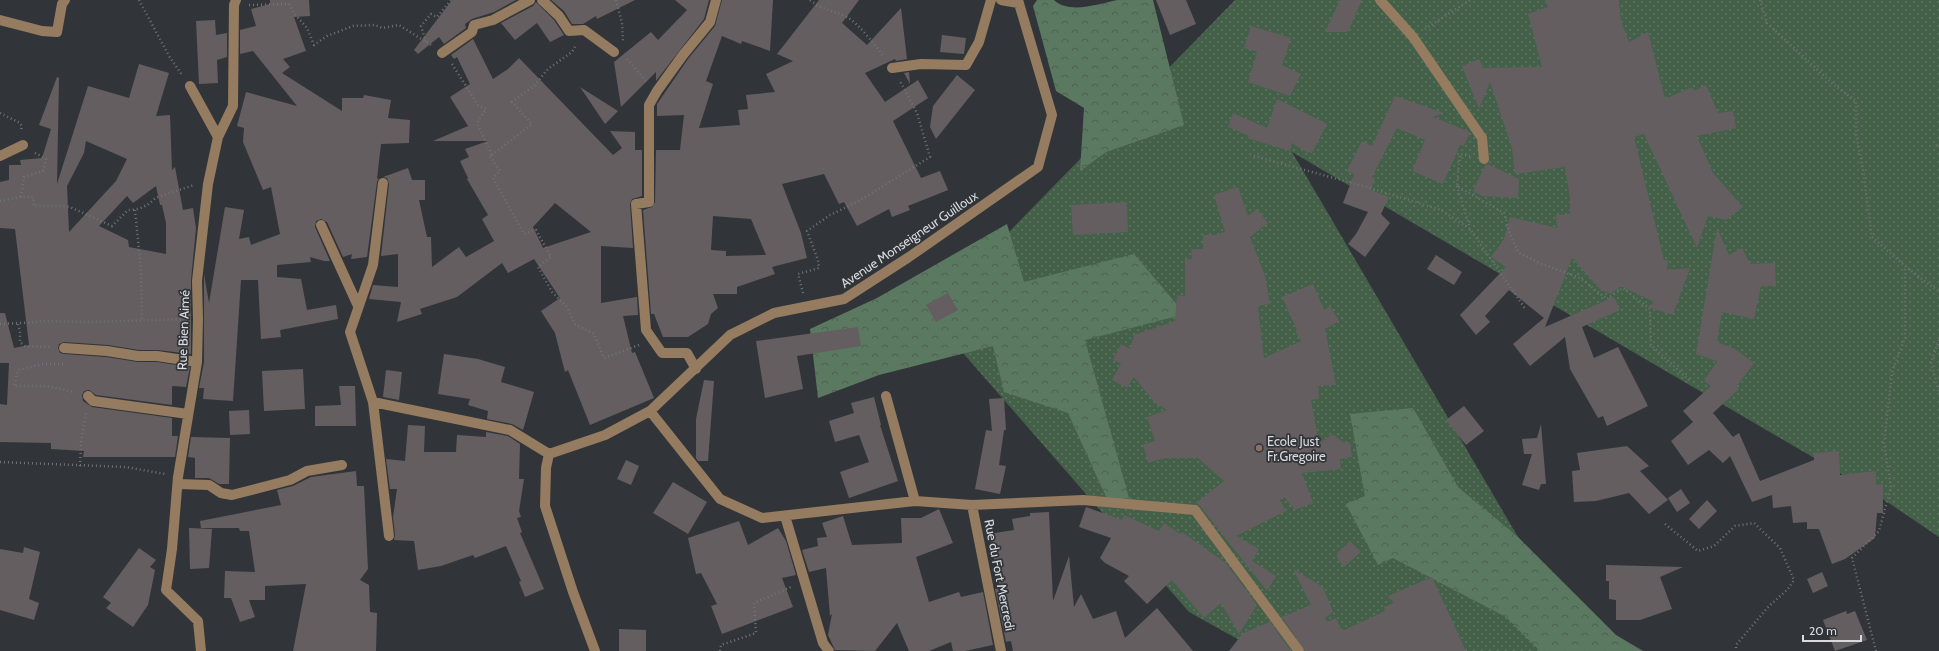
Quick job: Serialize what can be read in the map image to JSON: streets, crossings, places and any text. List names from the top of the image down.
{
  "streets": {
    "street": ["Avenue Monseigneur Guilloux", "Rue Bien Aimé", "Rue du Fort Mercredi"]
  },
  "places": ["Ecole Just Fr.Gregoire"],
  "scale_bar": "20 m"
}
